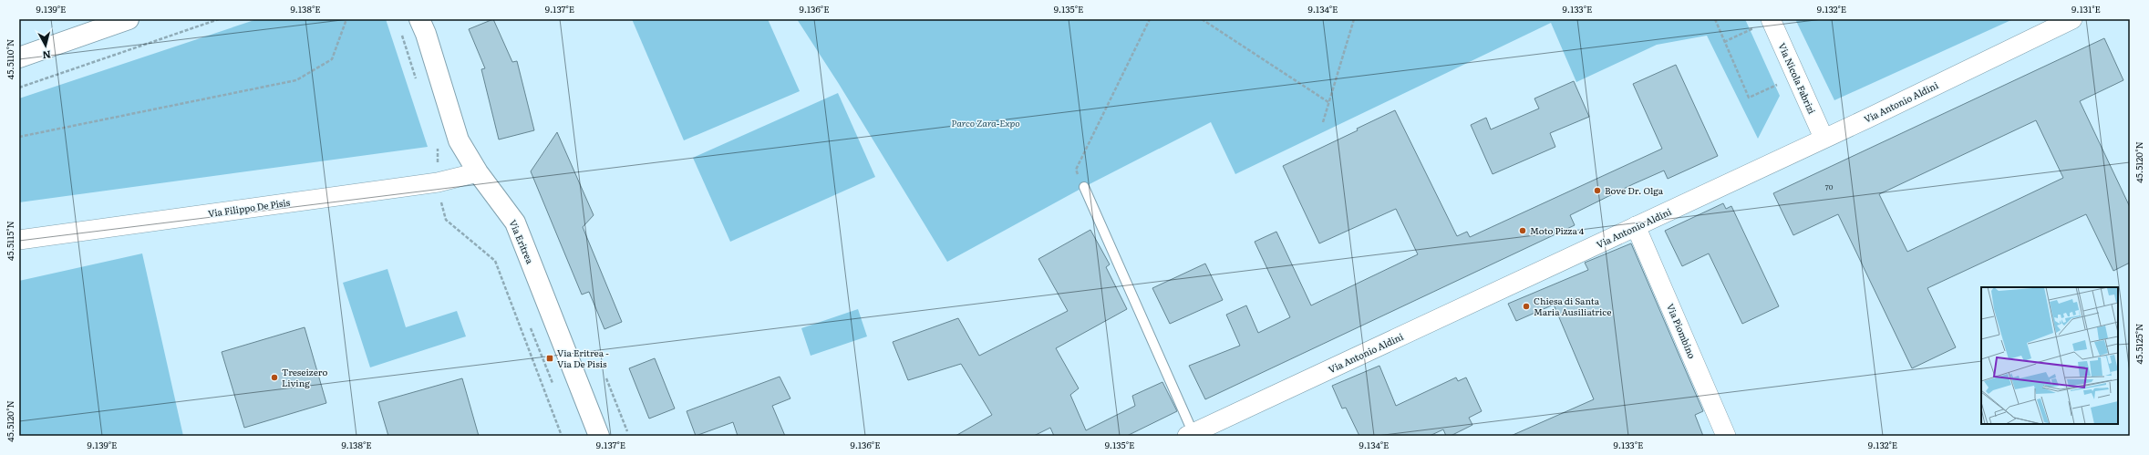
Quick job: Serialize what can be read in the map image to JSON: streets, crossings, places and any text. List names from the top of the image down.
{
  "streets": {
    "street": [
      "Via Nicola Fabrizi",
      "Via Antonio Aldini",
      "Via Filippo De Pisis",
      "Via Eritrea",
      "Via Piombino"
    ]
  },
  "crossings": [
    ["Via Nicola Fabrizi", "Via Antonio Aldini"],
    ["Via Antonio Aldini", "Via Piombino"],
    ["Via Filippo De Pisis", "Via Eritrea"]
  ],
  "parks": ["Parco Zara-Expo"],
  "places": {
    "other": [
      "Bove Dr. Olga",
      "Moto Pizza 4",
      "Chiesa di Santa Maria Ausiliatrice",
      "Treseizero Living"
    ],
    "transit": ["Via Eritrea - Via De Pisis"]
  },
  "house_numbers": ["70"],
  "north": "bottom",
  "coordinates": [
    "9.139°E",
    "9.138°E",
    "9.137°E",
    "9.136°E",
    "9.135°E",
    "9.134°E",
    "9.133°E",
    "9.132°E",
    "9.131°E",
    "45.5110°N",
    "45.5120°N",
    "45.5115°N",
    "45.5125°N"
  ]
}
